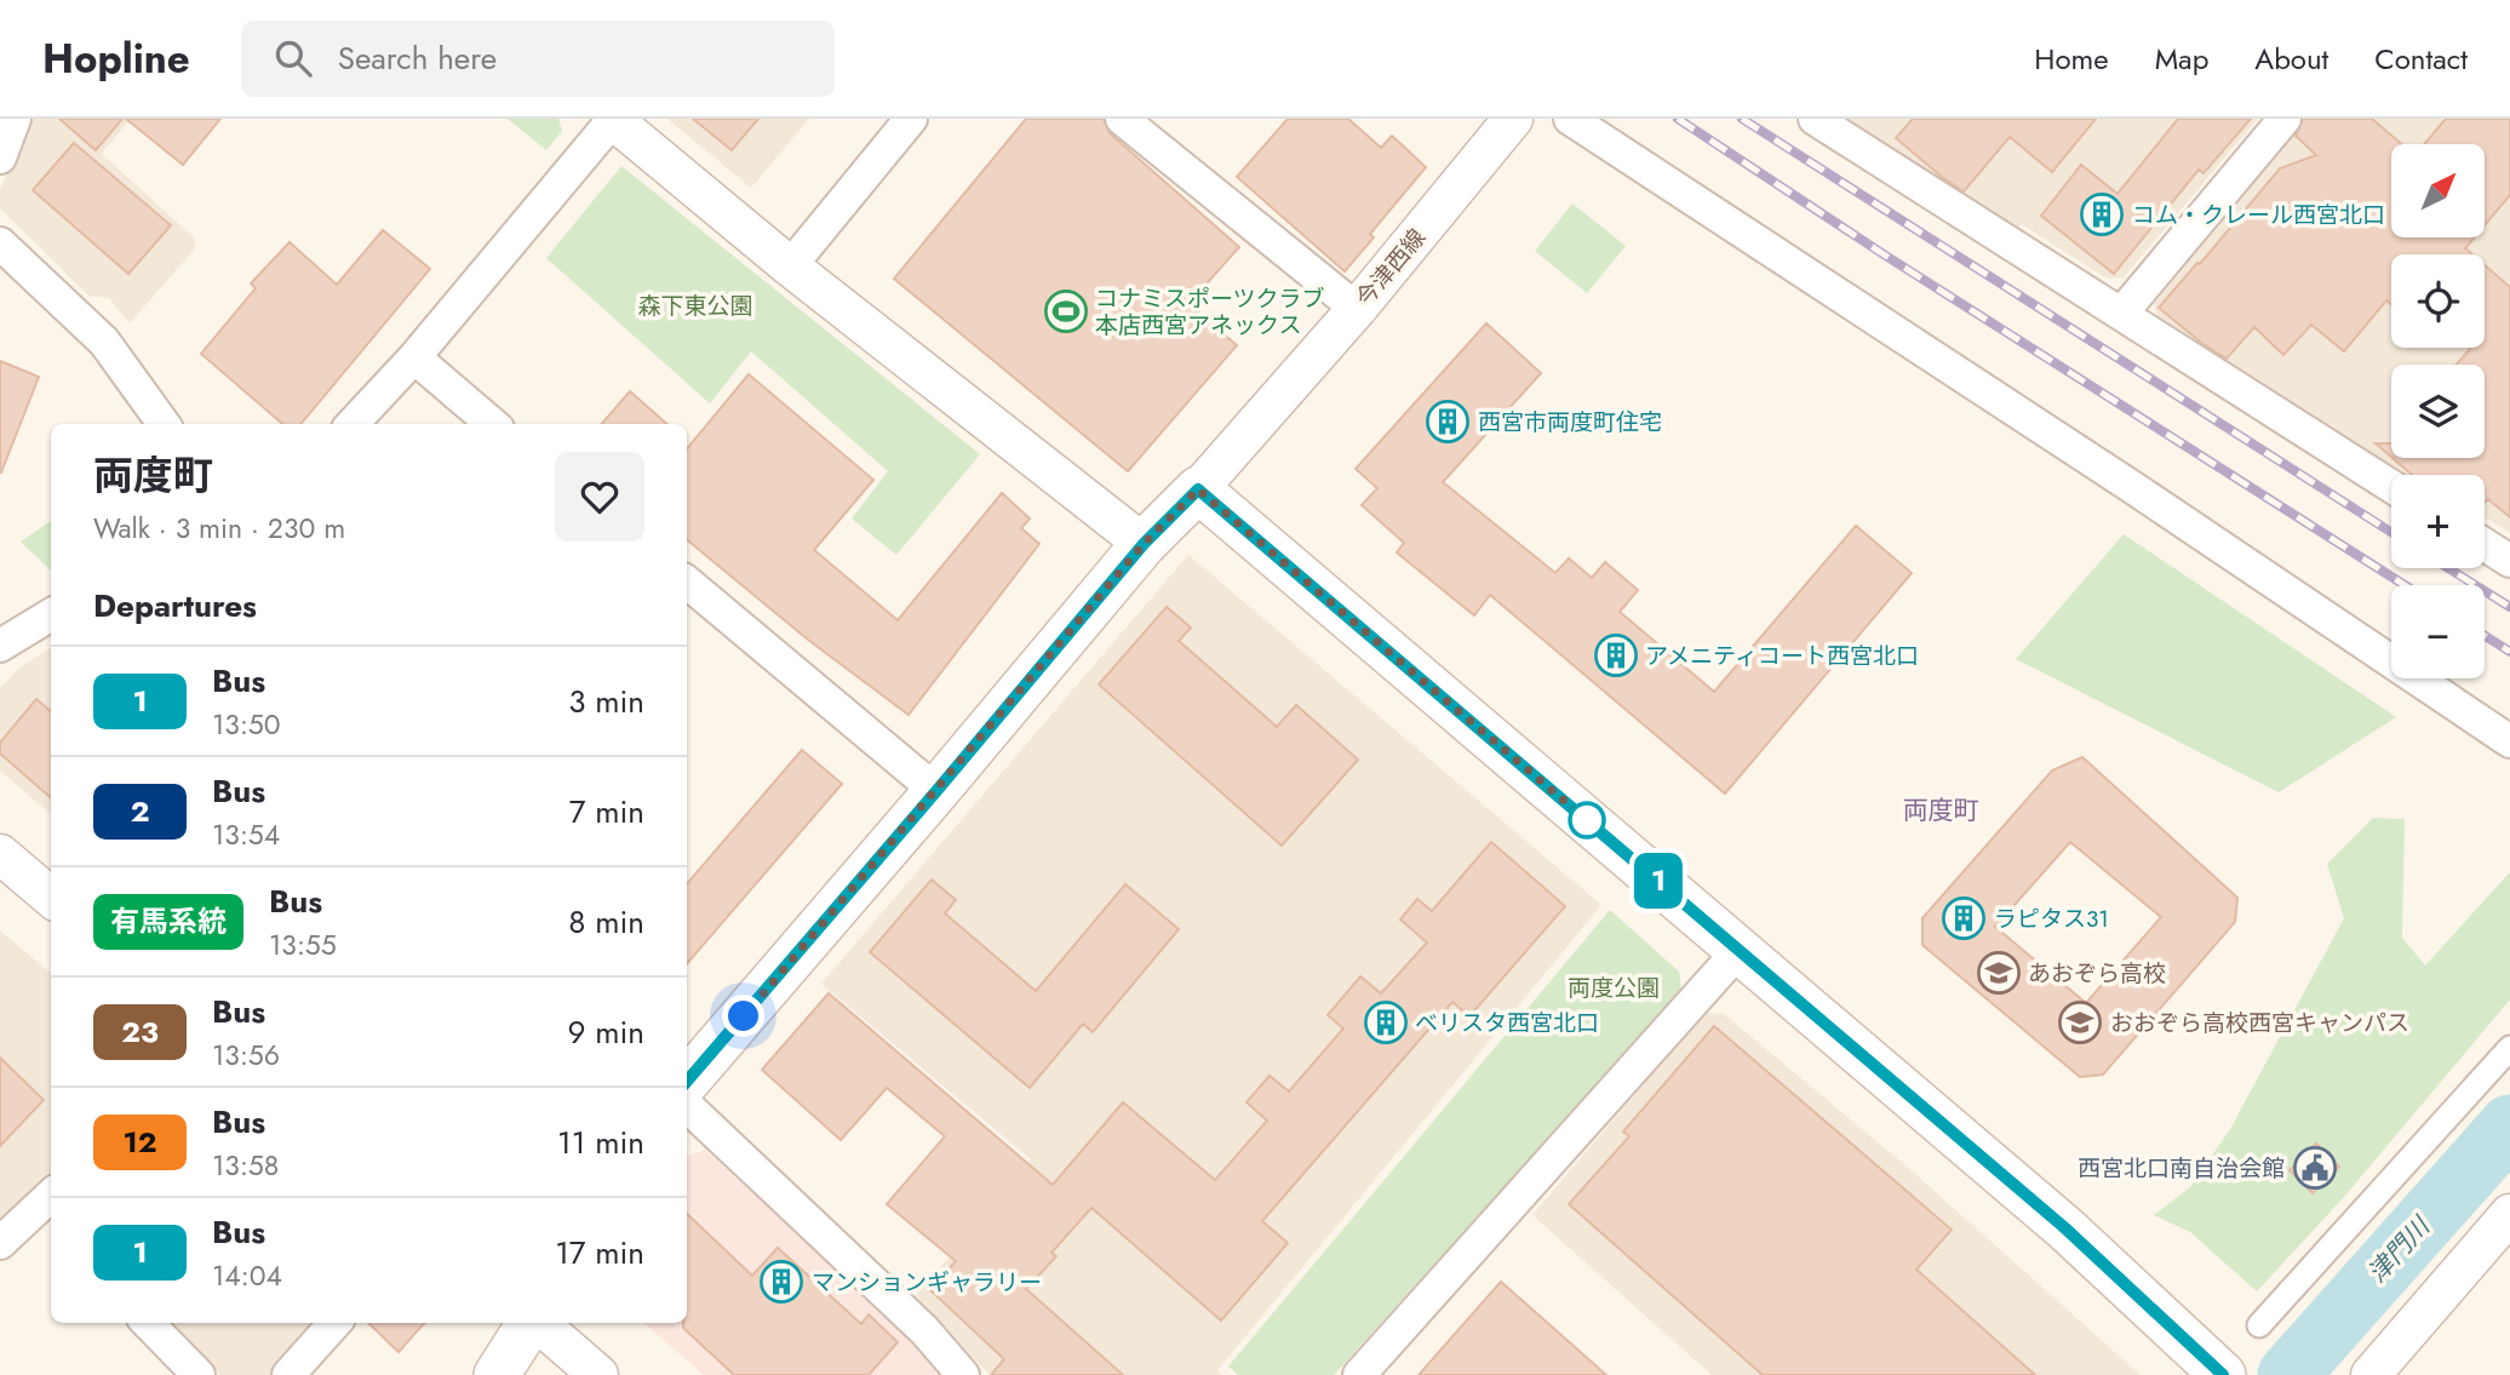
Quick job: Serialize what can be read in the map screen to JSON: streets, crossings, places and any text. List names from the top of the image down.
{
  "streets": {
    "street": ["今津西線"]
  },
  "districts": ["両度町"],
  "water": ["津門川"],
  "parks": ["森下東公園", "両度公園"],
  "places": {
    "building": [
      "コム・クレール西宮北口",
      "西宮市両度町住宅",
      "アメニティコート西宮北口",
      "ラピタス31",
      "ベリスタ西宮北口",
      "マンションギャラリー"
    ],
    "sports": ["コナミスポーツクラブ 本店西宮アネックス"],
    "school or university": ["あおぞら高校", "おおぞら高校西宮キャンパス"],
    "public building": ["西宮北口南自治会館"]
  },
  "lines": ["bus line 1"],
  "north": "top right",
  "page": {
    "header": "Hopline",
    "search": "Search here",
    "nav": [
      "Home",
      "Map",
      "About",
      "Contact"
    ],
    "on_map": "1",
    "map_buttons": ["+", "−"],
    "heading": [
      ["両度町", "Walk · 3 min · 230 m"],
      "Departures"
    ],
    "list": [
      {
        "mark": "1",
        "name": "Bus",
        "note": "13:50",
        "value": "3 min"
      },
      {
        "mark": "2",
        "name": "Bus",
        "note": "13:54",
        "value": "7 min"
      },
      {
        "mark": "有馬系統",
        "name": "Bus",
        "note": "13:55",
        "value": "8 min"
      },
      {
        "mark": "23",
        "name": "Bus",
        "note": "13:56",
        "value": "9 min"
      },
      {
        "mark": "12",
        "name": "Bus",
        "note": "13:58",
        "value": "11 min"
      },
      {
        "mark": "1",
        "name": "Bus",
        "note": "14:04",
        "value": "17 min"
      }
    ]
  }
}
